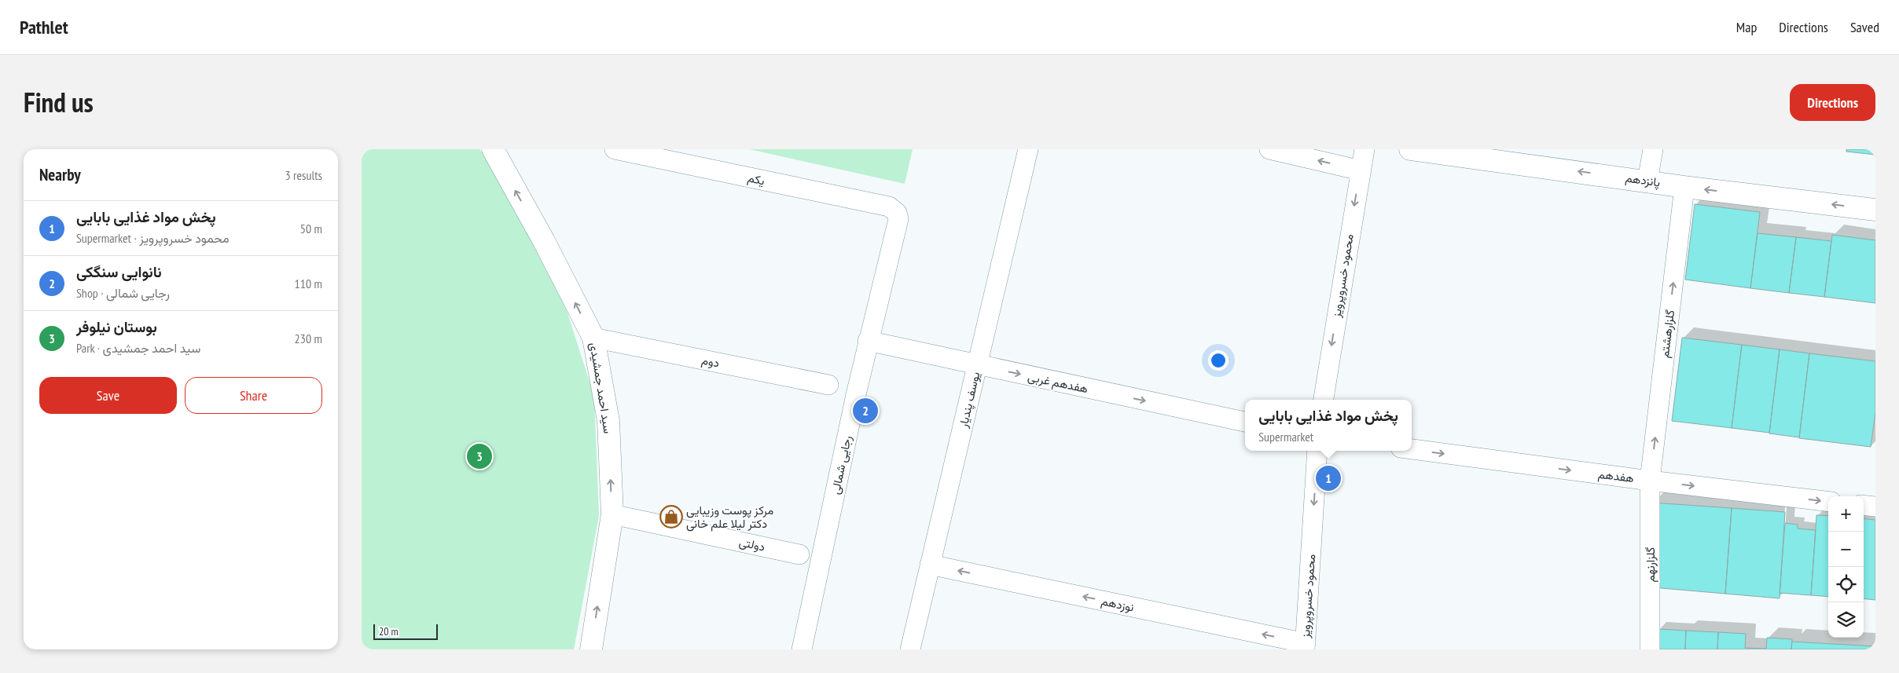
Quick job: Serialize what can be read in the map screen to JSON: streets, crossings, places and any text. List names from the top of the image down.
{
  "streets": {
    "street": [
      "یکم",
      "پانزدهم",
      "محمود خسروپرویز",
      "گلزارهشتم",
      "دوم",
      "هفدهم غربی",
      "سید احمد جمشیدی",
      "یوسف پندیار",
      "رجایی شمالی",
      "هفدهم",
      "دولتی",
      "گلزارنهم",
      "نوزدهم"
    ]
  },
  "crossings": [
    ["یکم", "رجایی شمالی"],
    ["پانزدهم", "گلزارهشتم"],
    ["محمود خسروپرویز", "نوزدهم"],
    ["گلزارهشتم", "هفدهم"],
    ["گلزارهشتم", "گلزارنهم"],
    ["دوم", "سید احمد جمشیدی"],
    ["هفدهم غربی", "یوسف پندیار"],
    ["هفدهم غربی", "رجایی شمالی"],
    ["سید احمد جمشیدی", "دولتی"],
    ["یوسف پندیار", "نوزدهم"],
    ["هفدهم", "گلزارنهم"]
  ],
  "one_way": [
    "پانزدهم",
    "محمود خسروپرویز",
    "گلزارهشتم",
    "هفدهم غربی",
    "سید احمد جمشیدی",
    "هفدهم",
    "نوزدهم"
  ],
  "places": {
    "shop": ["مرکز پوست وزیبایی دکتر لیلا علم خانی"]
  },
  "scale_bar": "20 m",
  "page": {
    "header": "Pathlet",
    "nav": ["Map", "Directions", "Saved"],
    "title": "Find us",
    "buttons": [
      "Directions",
      ["Save", "Share"]
    ],
    "heading": ["Nearby", "3 results"],
    "list": [
      {
        "mark": "1",
        "name": "پخش مواد غذایی بابایی",
        "note": "Supermarket · محمود خسروپرویز",
        "value": "50 m"
      },
      {
        "mark": "2",
        "name": "نانوایی سنگکی",
        "note": "Shop · رجایی شمالی",
        "value": "110 m"
      },
      {
        "mark": "3",
        "name": "بوستان نیلوفر",
        "note": "Park · سید احمد جمشیدی",
        "value": "230 m"
      }
    ],
    "pins": ["2", "3", "1"],
    "popup": ["پخش مواد غذایی بابایی", "Supermarket"],
    "map_buttons": ["+", "−"],
    "scale": "20 m"
  }
}
